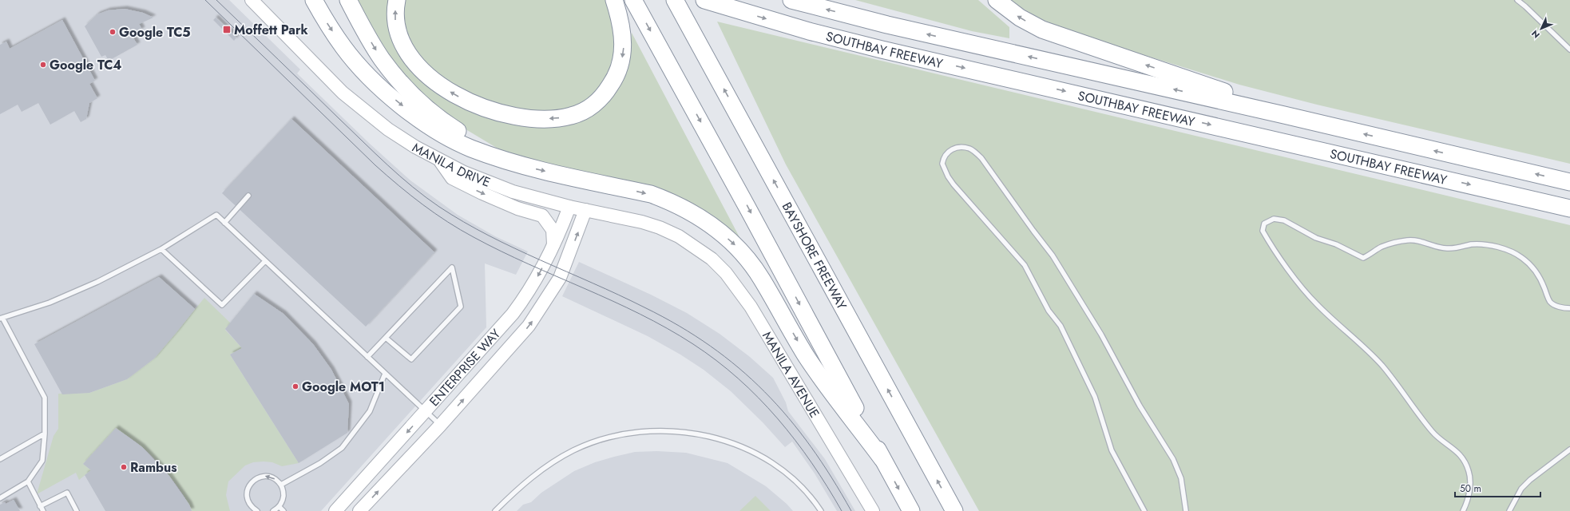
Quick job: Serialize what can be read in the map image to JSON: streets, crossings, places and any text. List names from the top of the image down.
{
  "streets": {
    "highway": ["SOUTHBAY FREEWAY", "BAYSHORE FREEWAY"],
    "street": ["MANILA DRIVE", "ENTERPRISE WAY", "MANILA AVENUE"]
  },
  "crossings": [
    ["MANILA DRIVE", "ENTERPRISE WAY"],
    ["MANILA DRIVE", "MANILA AVENUE"]
  ],
  "places": {
    "transit": ["Moffett Park"],
    "other": [
      "Google TC5",
      "Google TC4",
      "Google MOT1",
      "Rambus"
    ]
  },
  "scale_bar": "50 m",
  "north": "bottom left"
}
